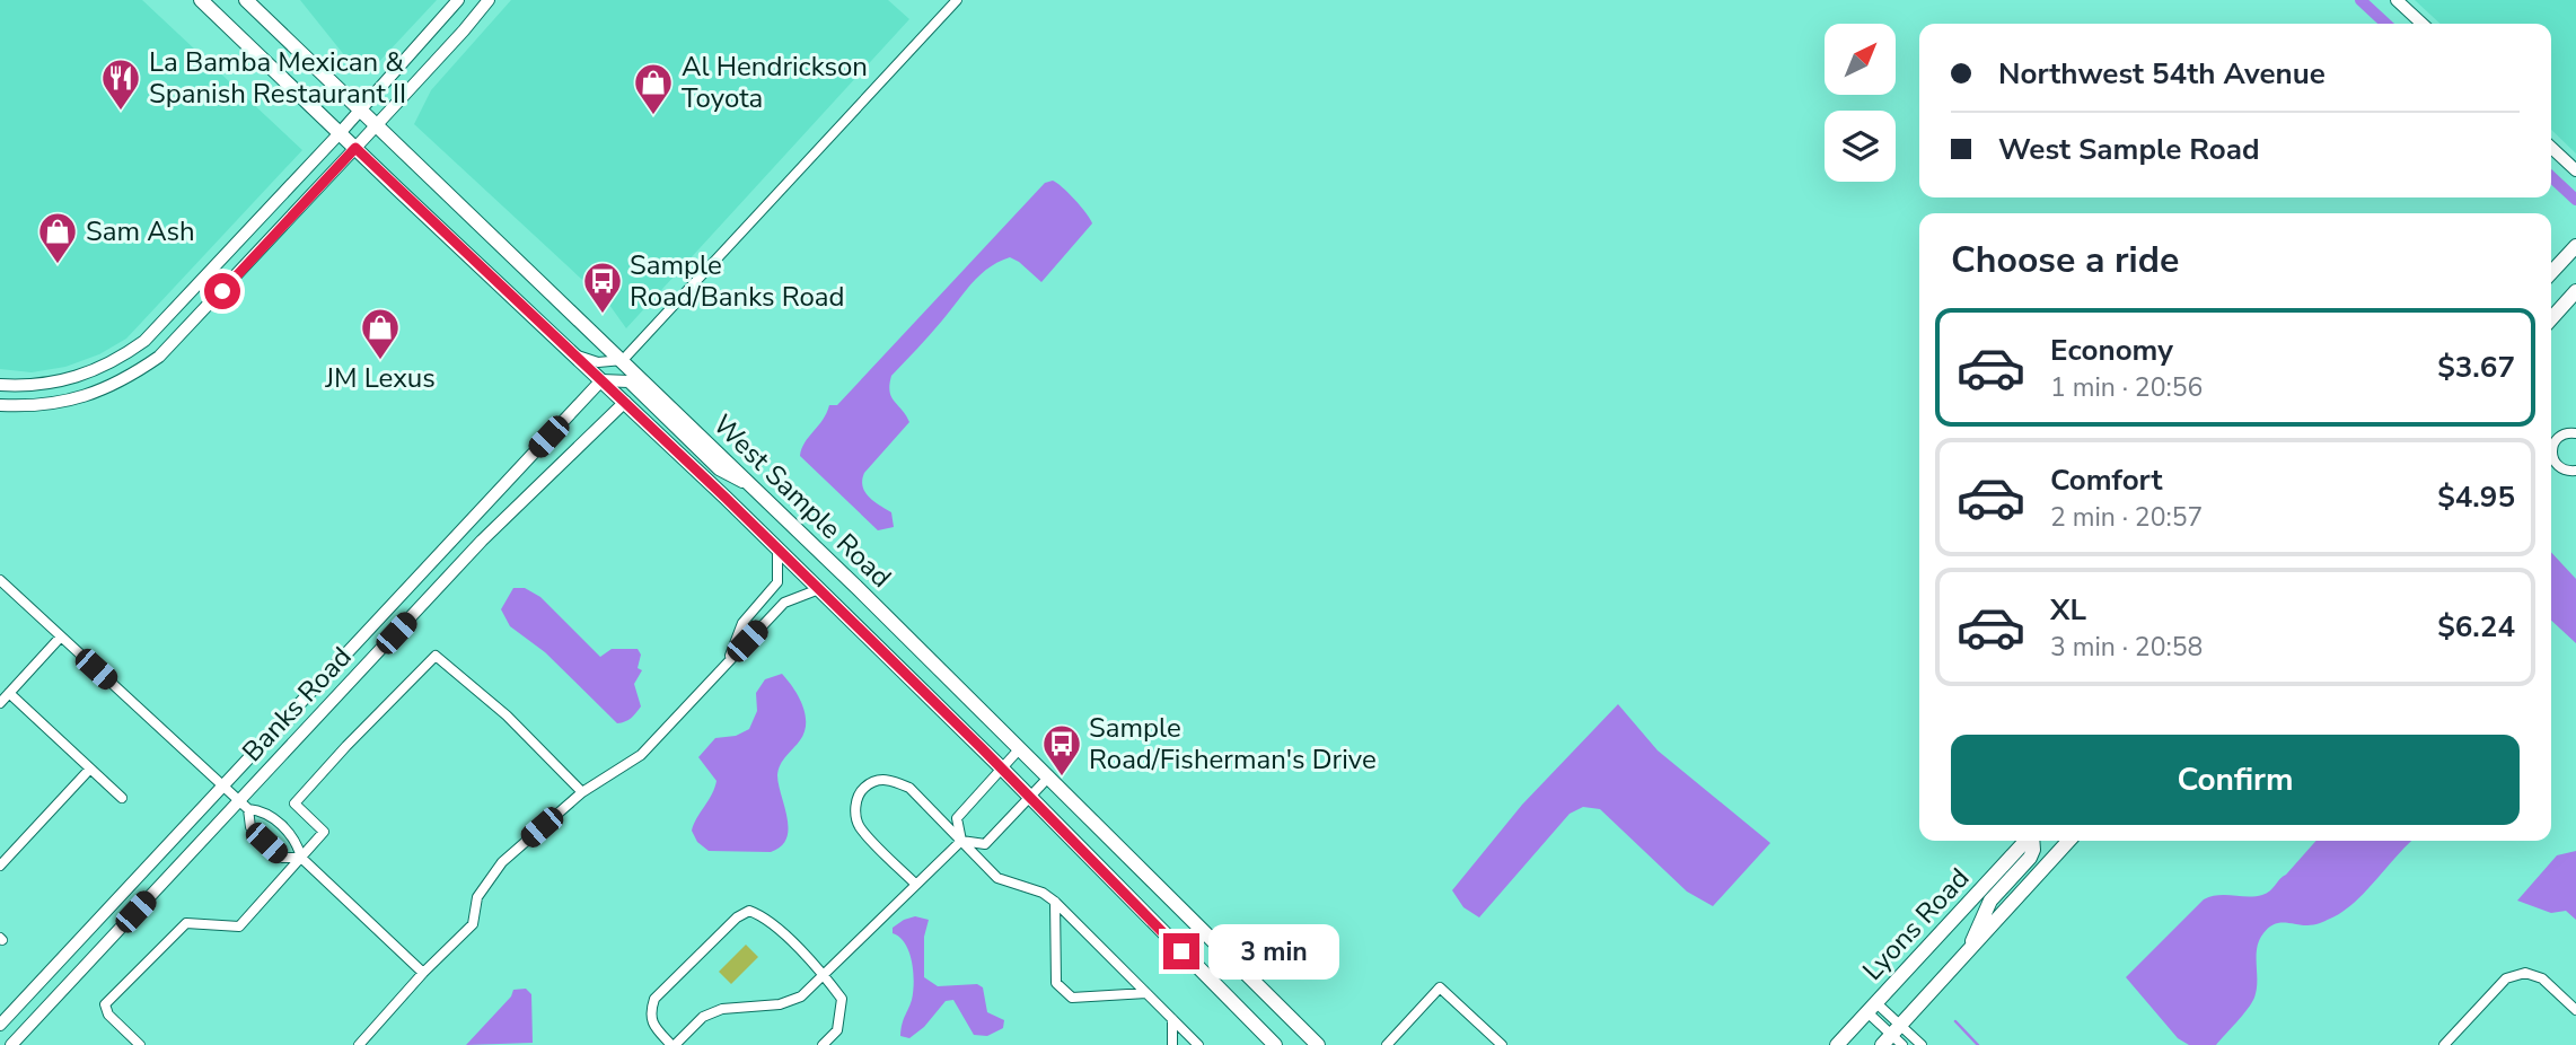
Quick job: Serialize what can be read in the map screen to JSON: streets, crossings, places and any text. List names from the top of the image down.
{
  "streets": {
    "main road": ["West Sample Road", "Lyons Road"],
    "street": ["Banks Road"]
  },
  "crossings": [
    ["West Sample Road", "Banks Road"]
  ],
  "places": {
    "restaurant": ["La Bamba Mexican & Spanish Restaurant II"],
    "shop": ["Al Hendrickson Toyota", "Sam Ash", "JM Lexus"],
    "bus stop": ["Sample Road/Banks Road", "Sample Road/Fisherman's Drive"]
  },
  "north": "top right",
  "page": {
    "banner": ["Northwest 54th Avenue", "West Sample Road"],
    "heading": "Choose a ride",
    "list": [
      {
        "name": "Economy",
        "note": "1 min · 20:56",
        "value": "$3.67"
      },
      {
        "name": "Comfort",
        "note": "2 min · 20:57",
        "value": "$4.95"
      },
      {
        "name": "XL",
        "note": "3 min · 20:58",
        "value": "$6.24"
      }
    ],
    "buttons": "Confirm",
    "bubble": "3 min"
  }
}
